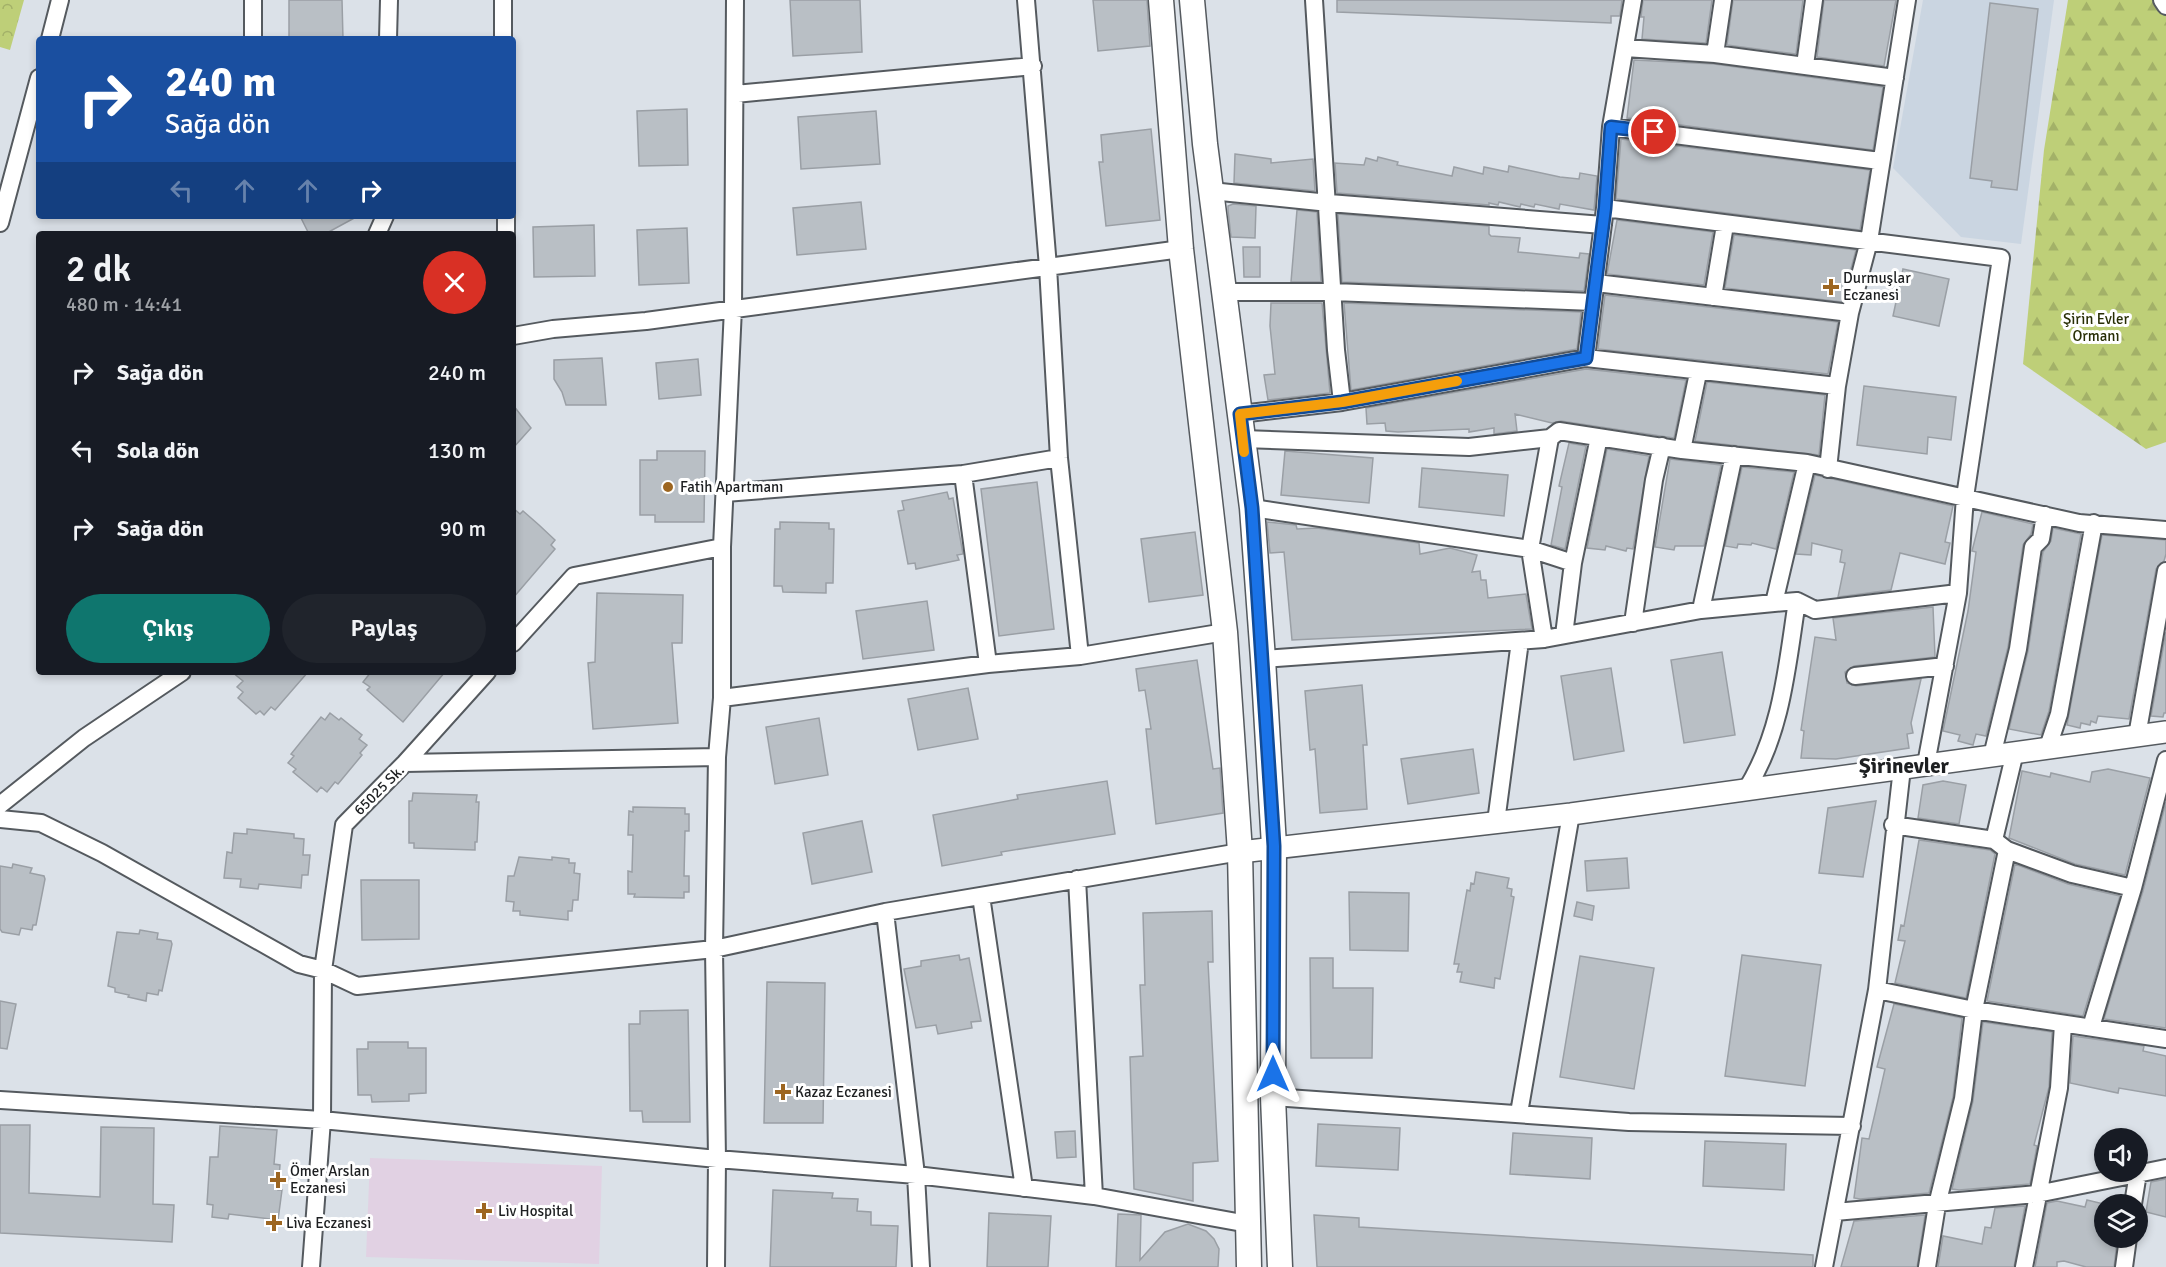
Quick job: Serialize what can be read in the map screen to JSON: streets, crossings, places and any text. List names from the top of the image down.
{
  "streets": {
    "street": ["65025 Sk."]
  },
  "districts": ["Şirinevler"],
  "parks": ["Şirin Evler Ormanı"],
  "places": {
    "health": [
      "Durmuşlar Eczanesi",
      "Kazaz Eczanesi",
      "Ömer Arslan Eczanesi",
      "Liv Hospital",
      "Liva Eczanesi"
    ],
    "other": ["Fatih Apartmanı"]
  },
  "page": {
    "turn": ["240 m", "Sağa dön"],
    "heading": ["2 dk", "480 m · 14:41"],
    "list": [
      {
        "name": "Sağa dön",
        "value": "240 m"
      },
      {
        "name": "Sola dön",
        "value": "130 m"
      },
      {
        "name": "Sağa dön",
        "value": "90 m"
      }
    ],
    "buttons": ["Çıkış", "Paylaş"]
  }
}
